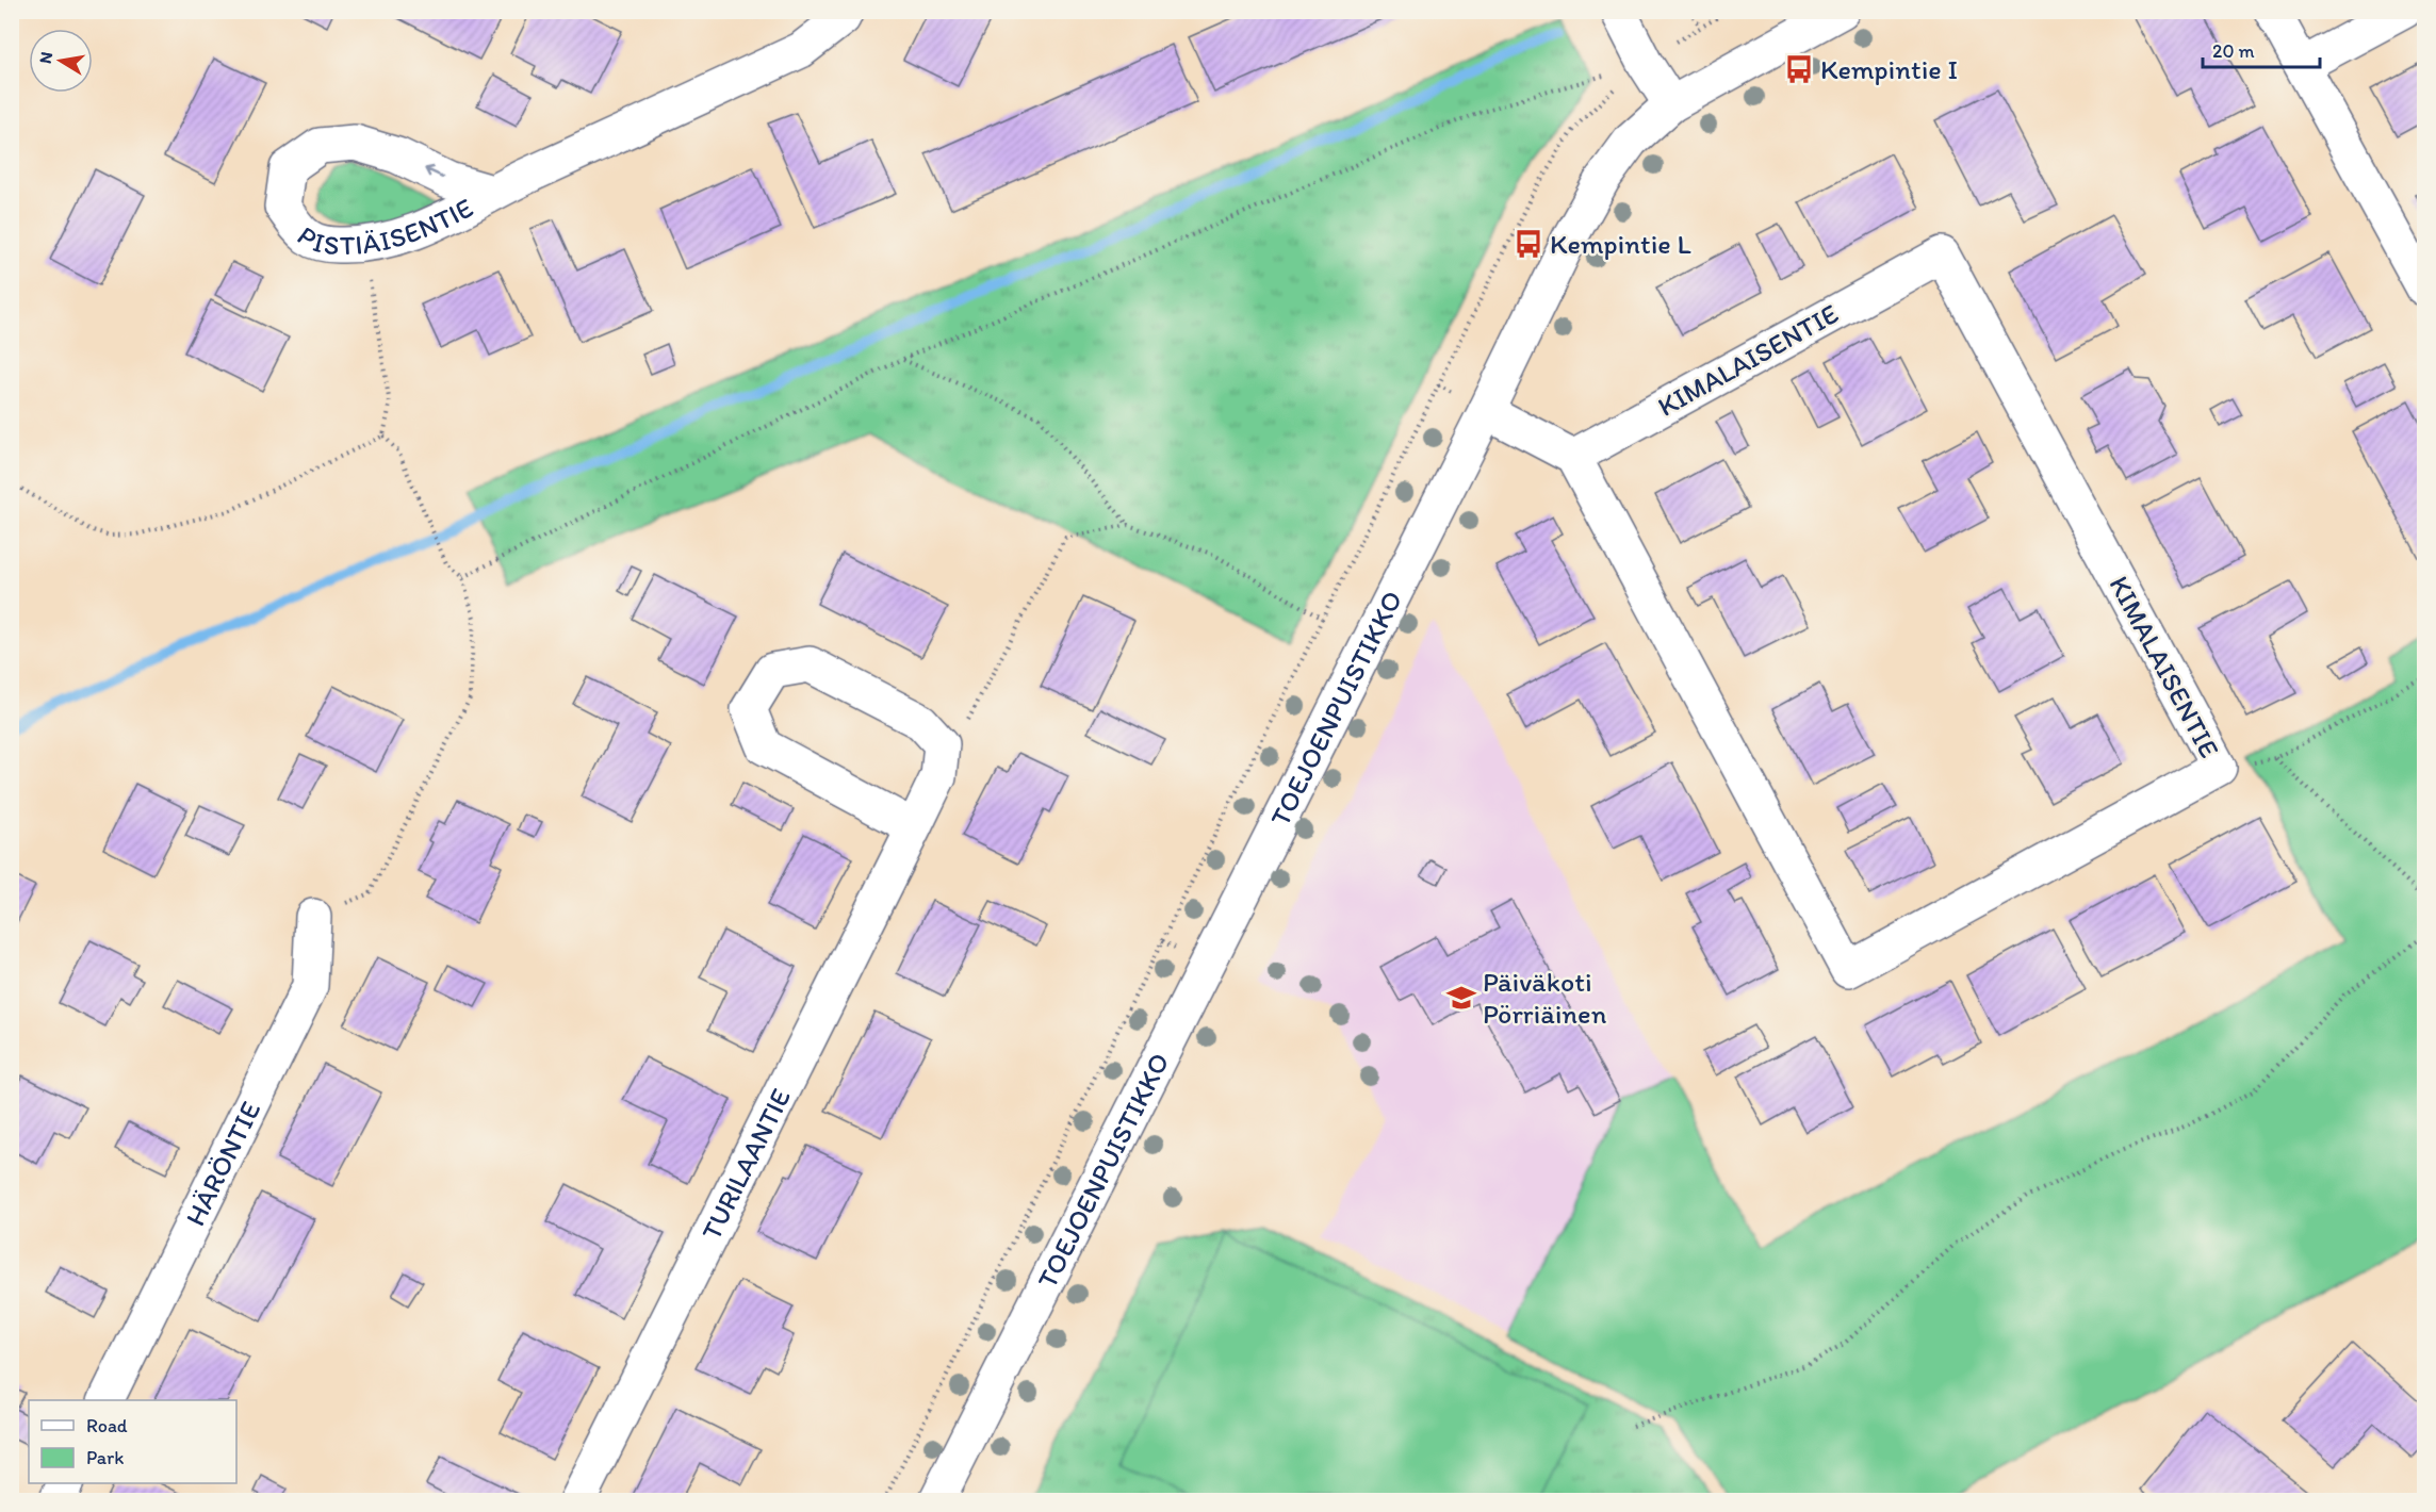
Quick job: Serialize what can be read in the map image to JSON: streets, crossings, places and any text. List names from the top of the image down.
{
  "streets": {
    "street": [
      "PISTIÄISENTIE",
      "KIMALAISENTIE",
      "TOEJOENPUISTIKKO",
      "HÄRÖNTIE",
      "TURILAANTIE"
    ]
  },
  "places": {
    "bus stop": ["Kempintie I", "Kempintie L"],
    "school or university": ["Päiväkoti Pörriäinen"]
  },
  "legend": ["Road", "Park"],
  "scale_bar": "20 m",
  "north": "left"
}
